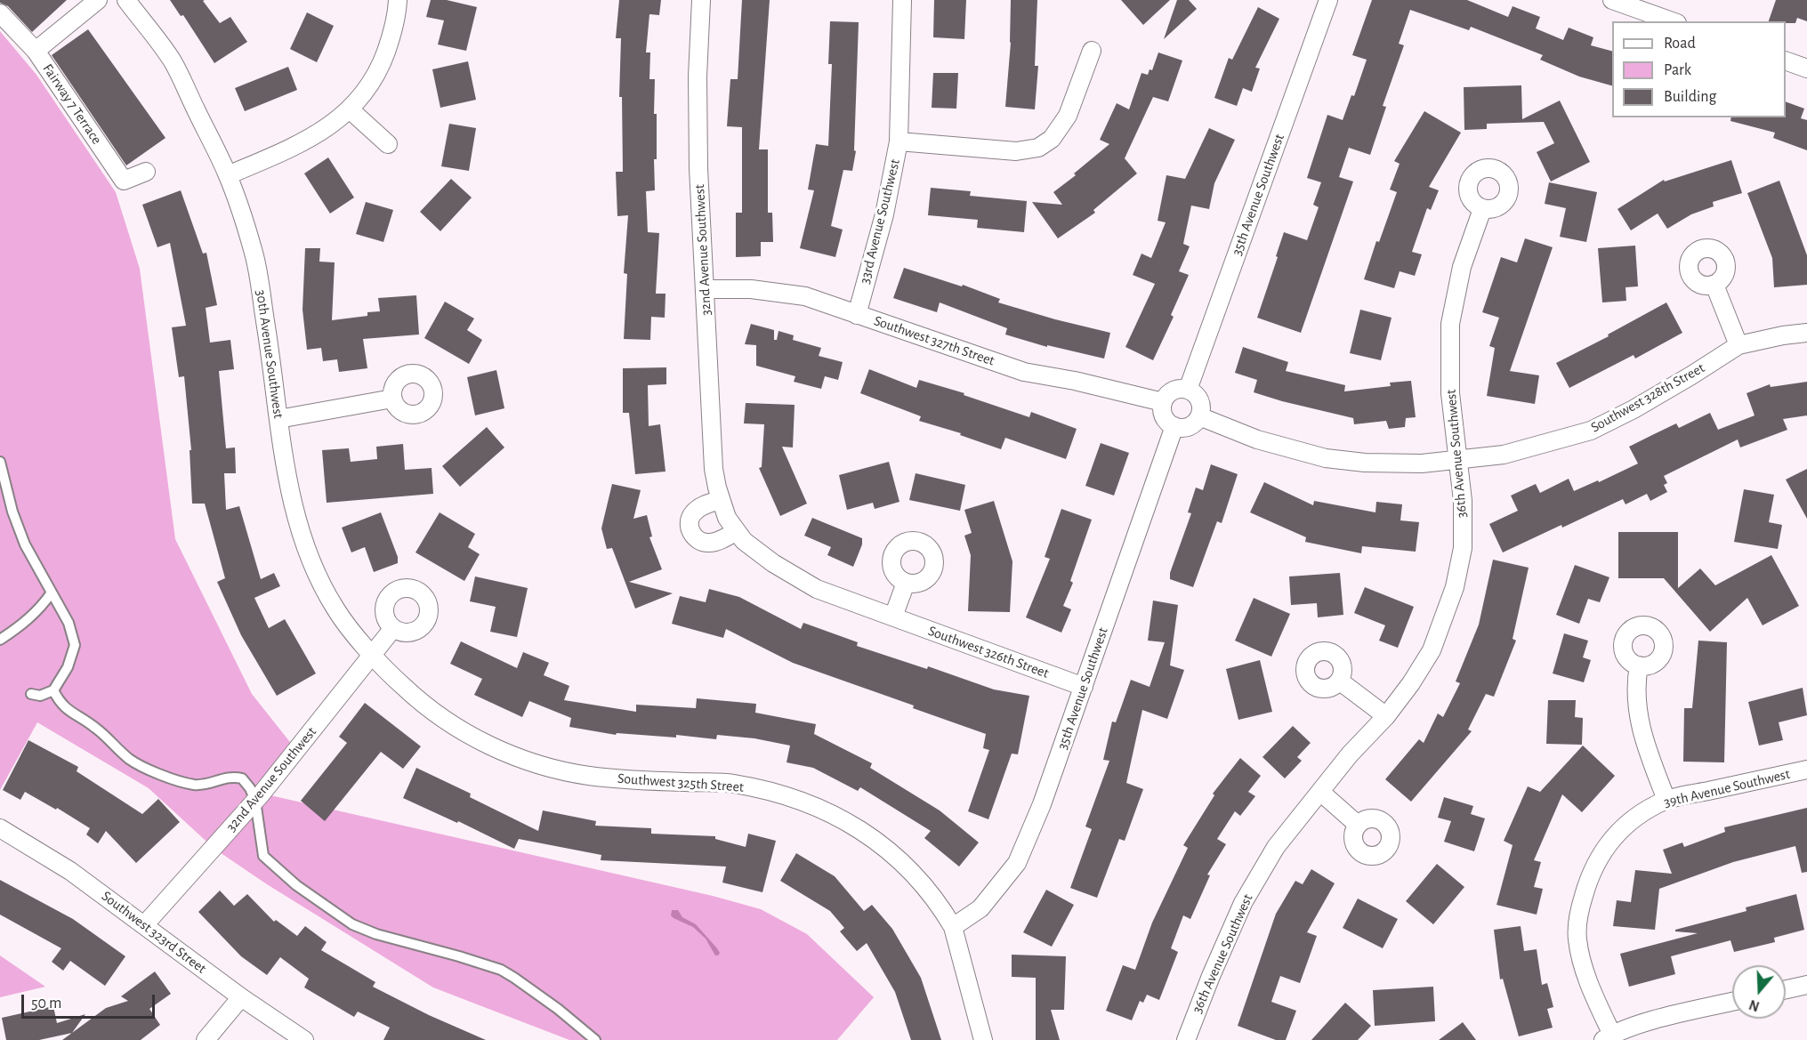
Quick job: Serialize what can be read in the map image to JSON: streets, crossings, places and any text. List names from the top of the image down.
{
  "streets": {
    "street": [
      "Fairway 7 Terrace",
      "35th Avenue Southwest",
      "33rd Avenue Southwest",
      "32nd Avenue Southwest",
      "Southwest 327th Street",
      "30th Avenue Southwest",
      "Southwest 328th Street",
      "36th Avenue Southwest",
      "Southwest 326th Street",
      "Southwest 325th Street",
      "39th Avenue Southwest",
      "Southwest 323rd Street"
    ]
  },
  "crossings": [
    ["35th Avenue Southwest", "Southwest 327th Street"],
    ["35th Avenue Southwest", "Southwest 326th Street"],
    ["35th Avenue Southwest", "Southwest 325th Street"],
    ["33rd Avenue Southwest", "Southwest 327th Street"],
    ["32nd Avenue Southwest", "Southwest 327th Street"],
    ["32nd Avenue Southwest", "30th Avenue Southwest"],
    ["32nd Avenue Southwest", "Southwest 326th Street"],
    ["32nd Avenue Southwest", "Southwest 325th Street"],
    ["32nd Avenue Southwest", "Southwest 323rd Street"],
    ["30th Avenue Southwest", "Southwest 325th Street"],
    ["Southwest 328th Street", "36th Avenue Southwest"]
  ],
  "legend": ["Road", "Park", "Building"],
  "scale_bar": "50 m",
  "north": "bottom"
}
